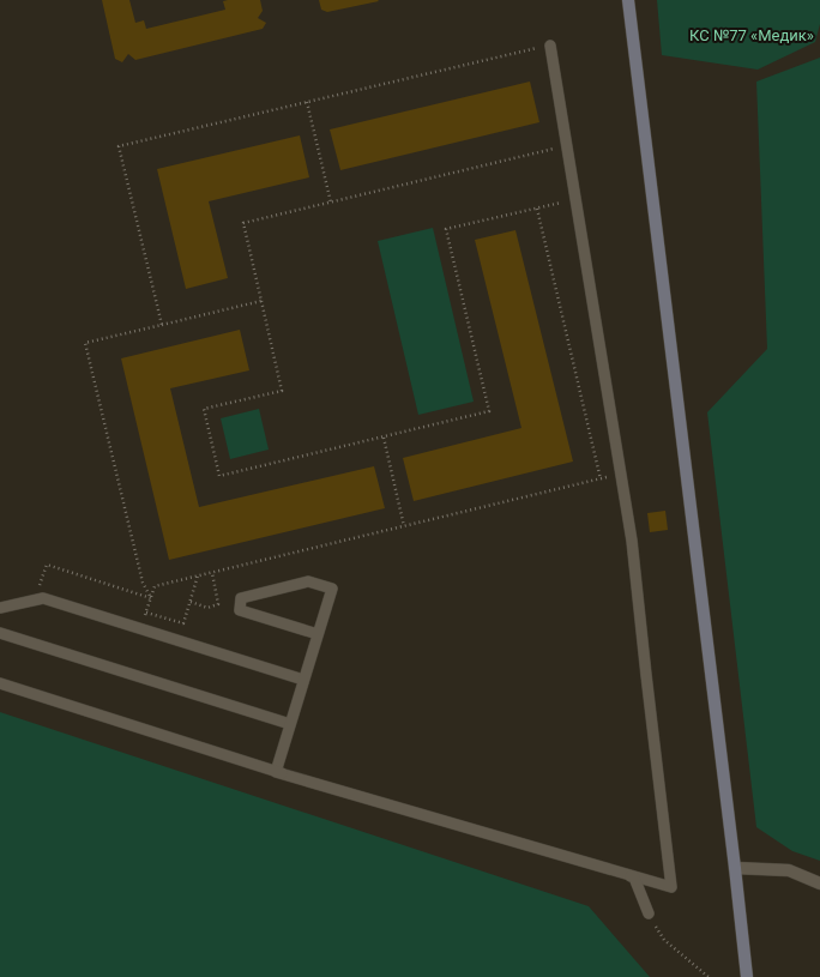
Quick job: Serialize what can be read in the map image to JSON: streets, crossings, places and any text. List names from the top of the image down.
{
  "parks": ["КС №77 «Медик»"]
}
